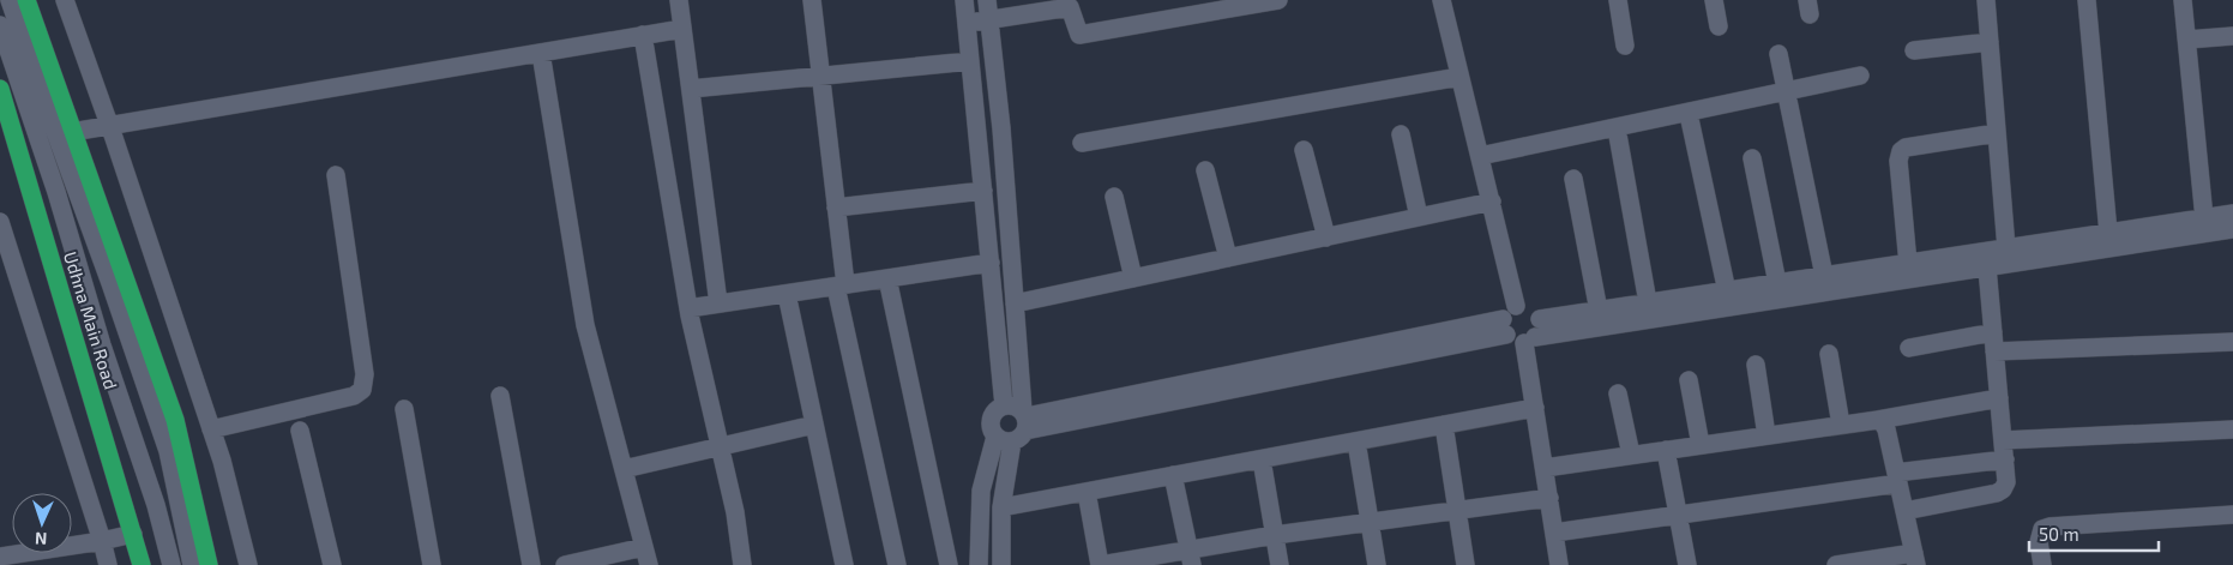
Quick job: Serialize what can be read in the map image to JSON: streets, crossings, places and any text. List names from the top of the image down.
{
  "streets": {
    "highway": ["Udhna Main Road"]
  },
  "scale_bar": "50 m",
  "north": "bottom"
}
